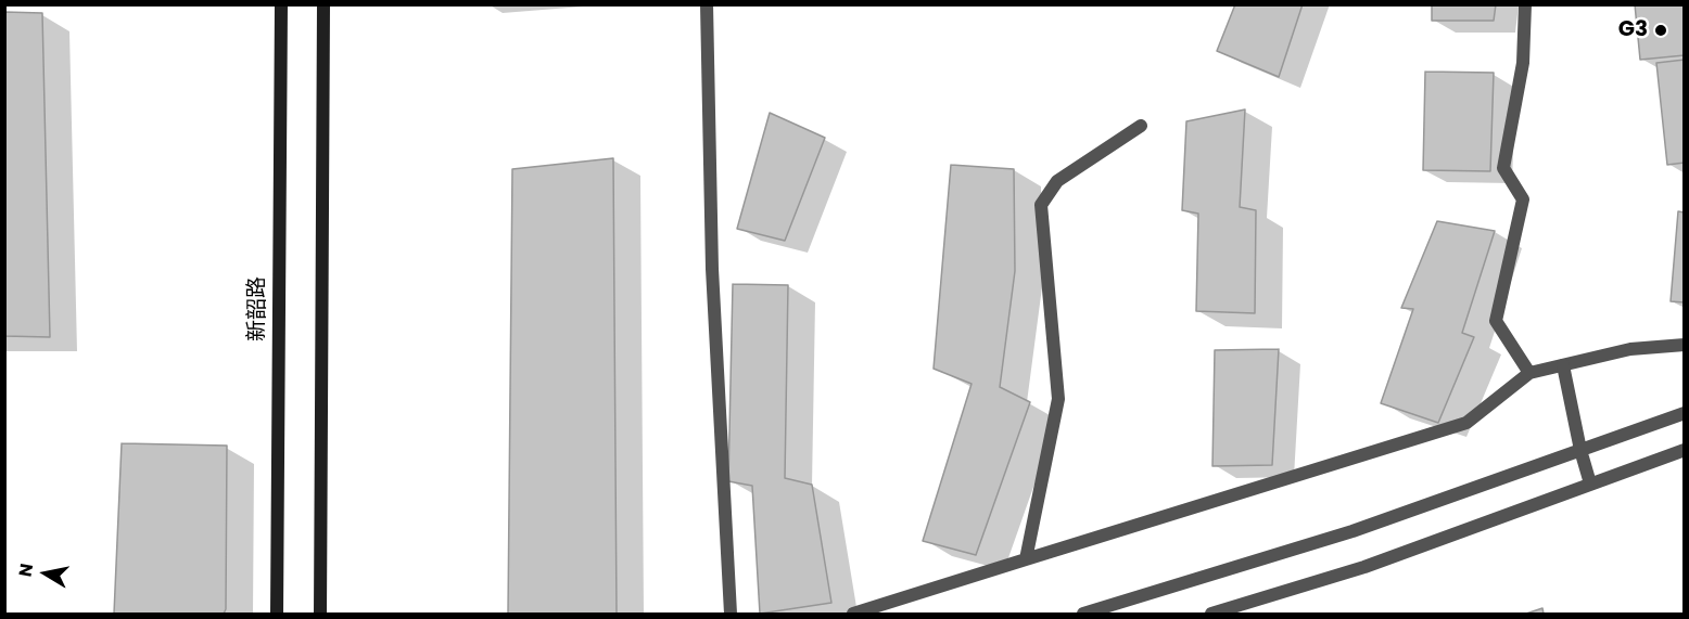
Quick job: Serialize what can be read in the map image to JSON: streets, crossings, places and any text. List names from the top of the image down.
{
  "streets": {
    "main road": ["新韶路"]
  },
  "places": ["G3"],
  "north": "left"
}
